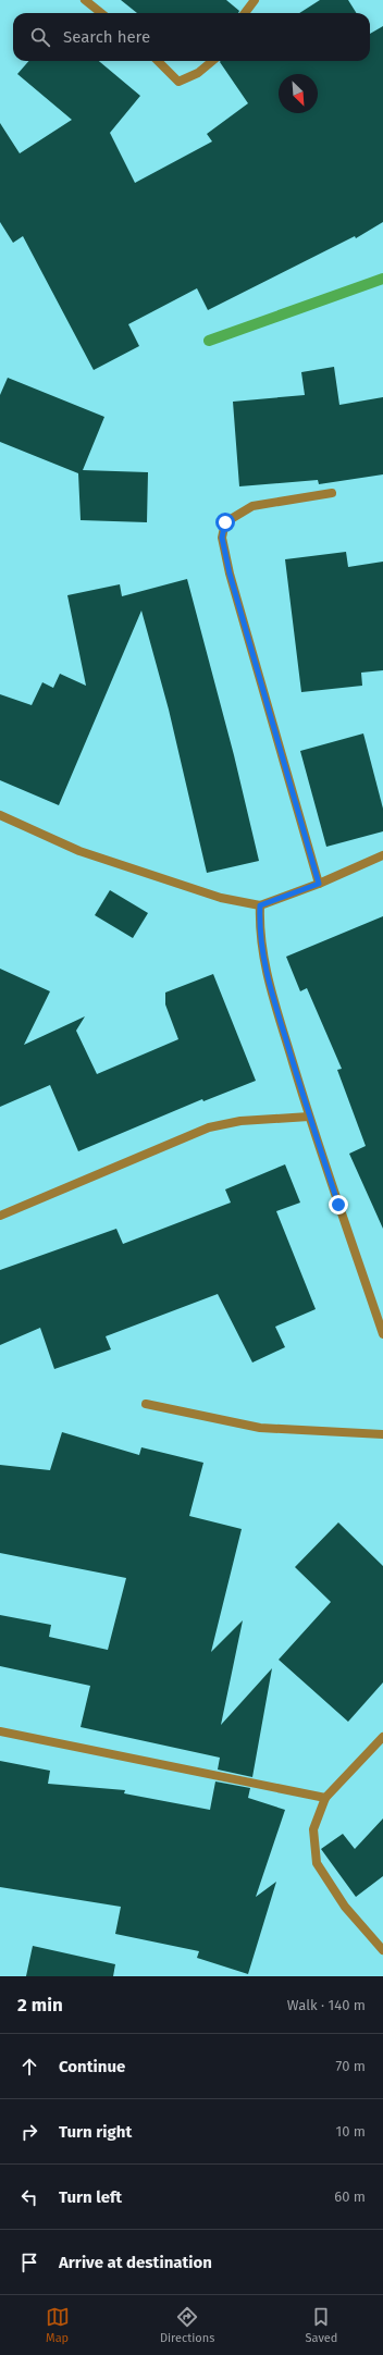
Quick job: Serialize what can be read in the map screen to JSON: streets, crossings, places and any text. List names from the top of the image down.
{
  "north": "bottom right",
  "page": {
    "search": "Search here",
    "heading": ["2 min", "Walk · 140 m"],
    "list": [
      ["Continue", "70 m"],
      ["Turn right", "10 m"],
      ["Turn left", "60 m"],
      "Arrive at destination"
    ],
    "nav": ["Map", "Directions", "Saved"]
  }
}
